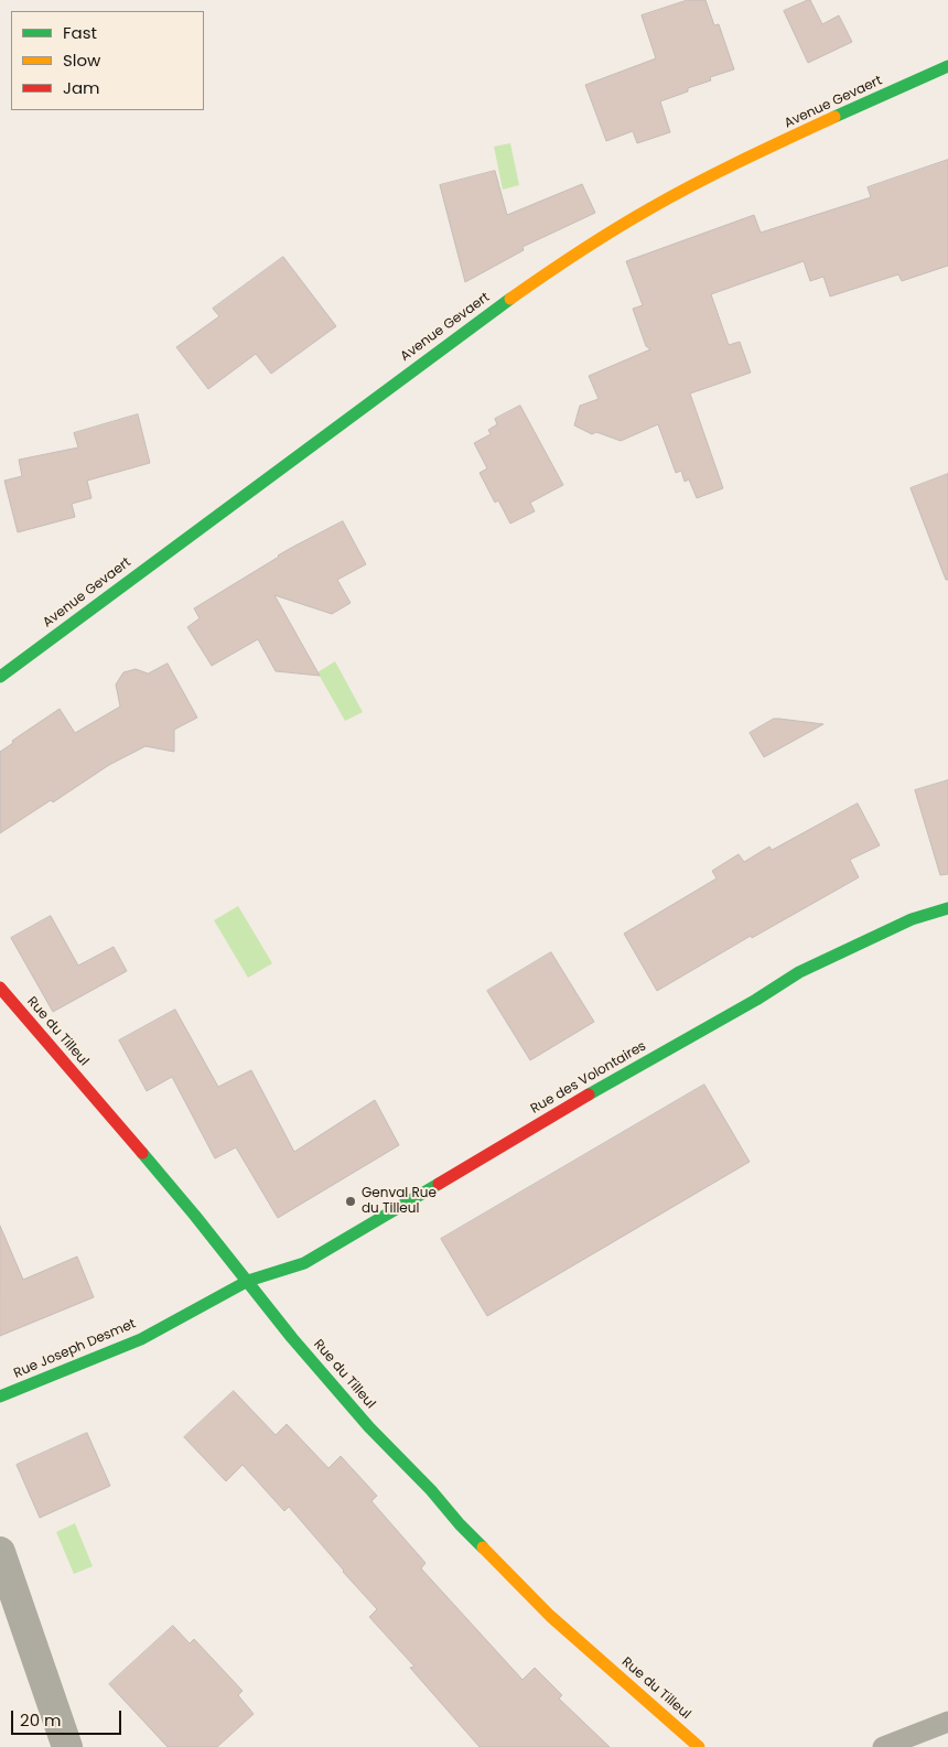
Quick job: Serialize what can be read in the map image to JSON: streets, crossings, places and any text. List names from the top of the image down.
{
  "streets": {
    "street": [
      "Avenue Gevaert",
      "Rue du Tilleul",
      "Rue des Volontaires",
      "Rue Joseph Desmet"
    ]
  },
  "crossings": [
    ["Rue du Tilleul", "Rue des Volontaires"],
    ["Rue du Tilleul", "Rue Joseph Desmet"],
    ["Rue des Volontaires", "Rue Joseph Desmet"]
  ],
  "places": ["Genval Rue du Tilleul"],
  "legend": ["Fast", "Slow", "Jam"],
  "scale_bar": "20 m"
}
